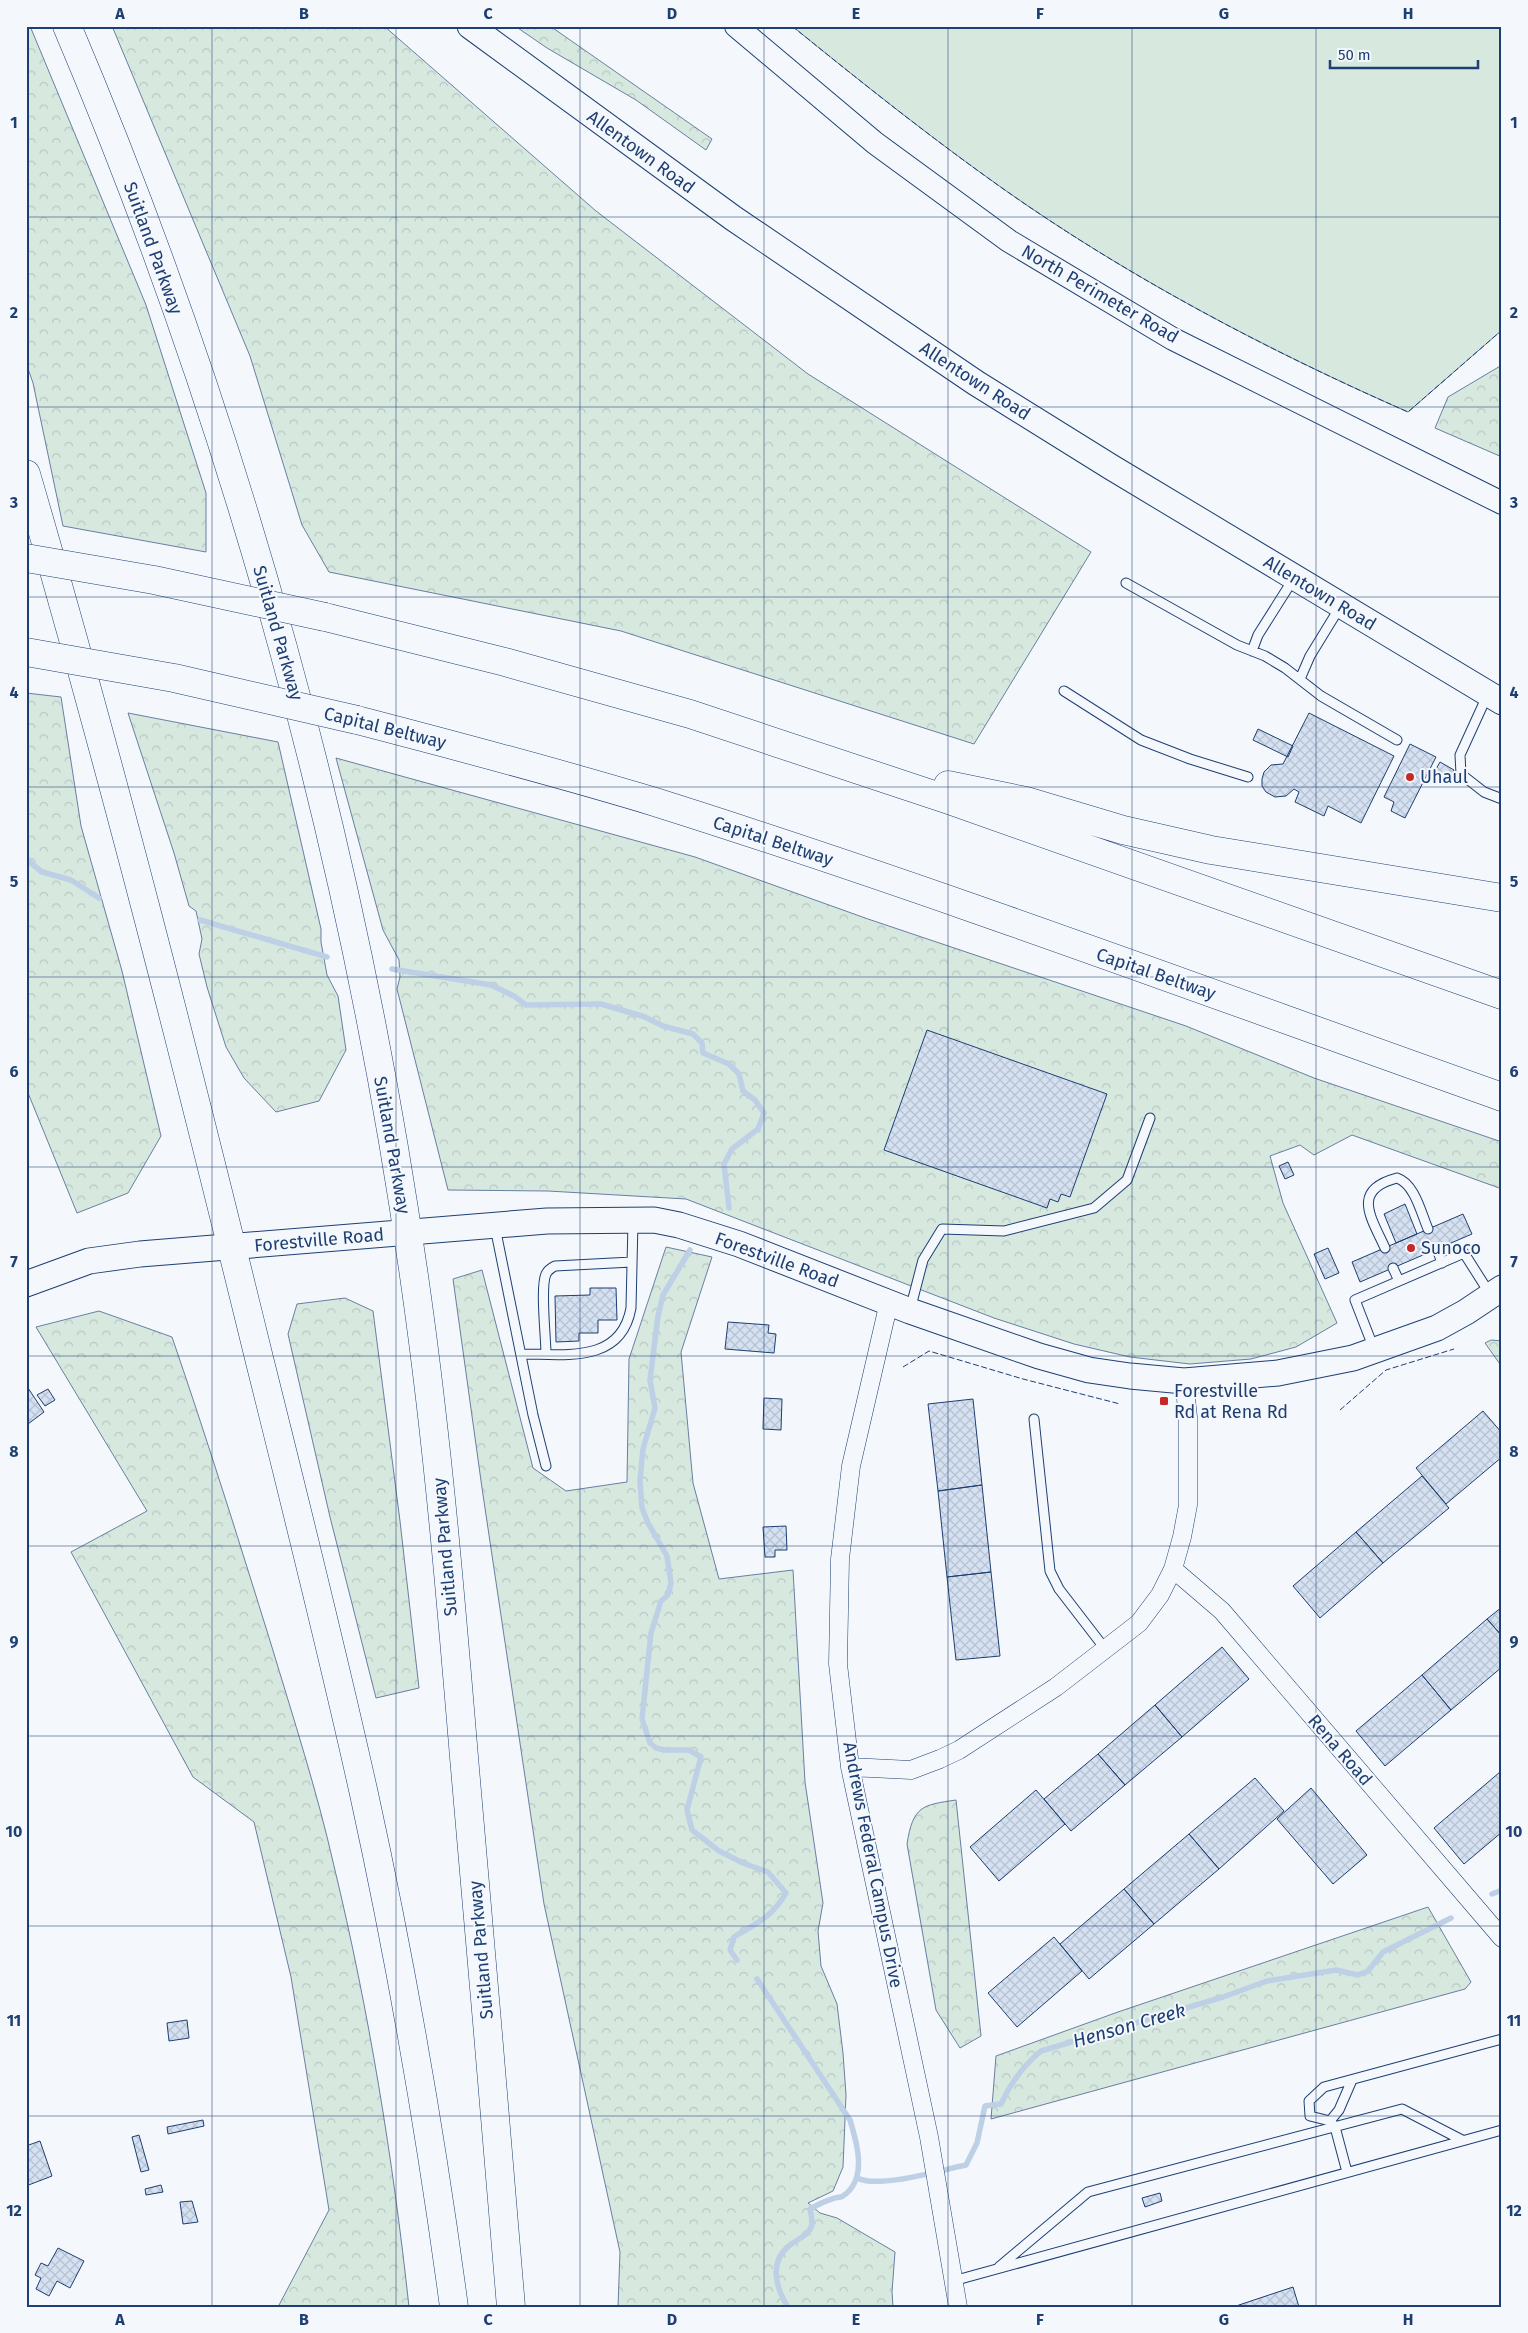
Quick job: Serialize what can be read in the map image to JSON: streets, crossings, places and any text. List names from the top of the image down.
{
  "streets": {
    "highway": ["Suitland Parkway", "Capital Beltway"],
    "main road": ["Allentown Road", "Forestville Road"],
    "street": ["North Perimeter Road", "Rena Road", "Andrews Federal Campus Drive"]
  },
  "crossings": [
    ["Suitland Parkway", "Forestville Road"],
    ["Forestville Road", "Andrews Federal Campus Drive"]
  ],
  "water": ["Henson Creek"],
  "places": {
    "other": ["Uhaul", "Sunoco"],
    "transit": ["Forestville Rd at Rena Rd"]
  },
  "scale_bar": "50 m",
  "grid": {
    "columns": [
      "A",
      "B",
      "C",
      "D",
      "E",
      "F",
      "G",
      "H"
    ],
    "rows": [
      "1",
      "2",
      "3",
      "4",
      "5",
      "6",
      "7",
      "8",
      "9",
      "10",
      "11",
      "12"
    ]
  }
}
